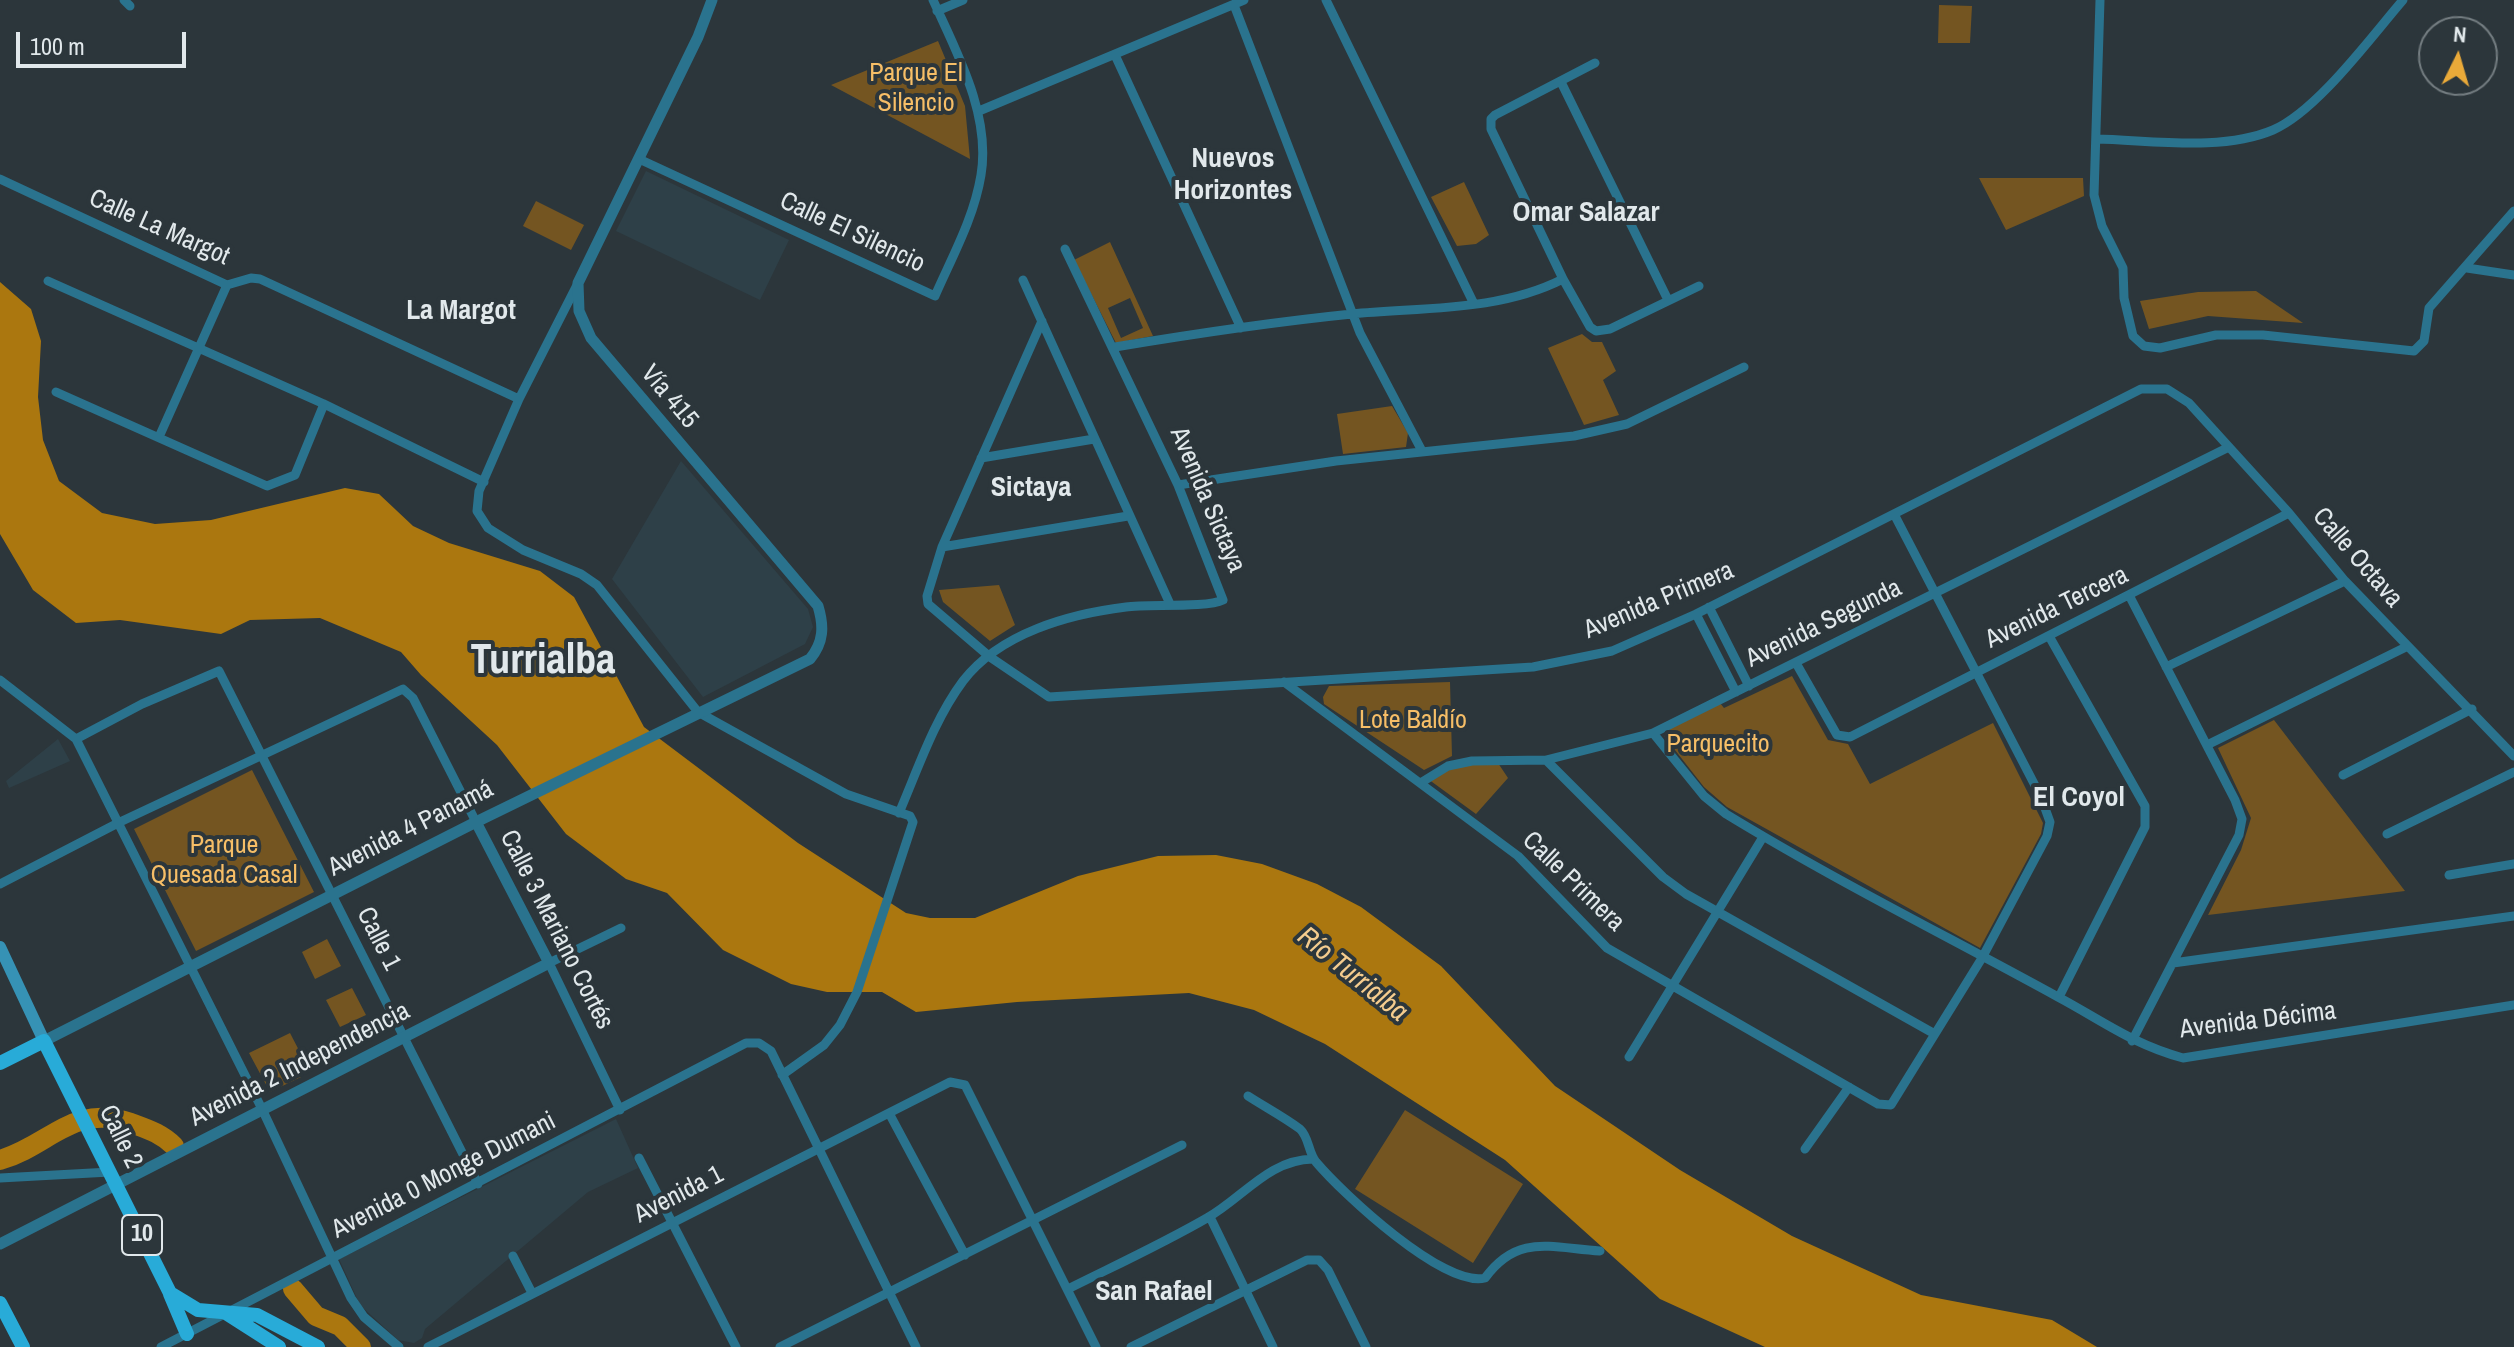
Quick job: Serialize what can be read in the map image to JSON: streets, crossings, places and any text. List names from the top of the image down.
{
  "streets": {
    "main road": ["Avenida 4 Panamá", "Calle 2", "10"],
    "street": [
      "Calle La Margot",
      "Calle El Silencio",
      "Vía 415",
      "Avenida Sictaya",
      "Calle Octava",
      "Avenida Primera",
      "Avenida Tercera",
      "Avenida Segunda",
      "Calle Primera",
      "Calle 3 Mariano Cortés",
      "Calle 1",
      "Avenida Décima",
      "Avenida 2 Independencia",
      "Avenida 0 Monge Dumani",
      "Avenida 1"
    ]
  },
  "crossings": [
    ["Vía 415", "Avenida 4 Panamá"],
    ["Avenida Sictaya", "Avenida Primera"],
    ["Calle Octava", "Avenida Primera"],
    ["Calle Octava", "Avenida Tercera"],
    ["Calle Octava", "Avenida Segunda"],
    ["Avenida Primera", "Calle Primera"],
    ["Avenida Tercera", "Avenida Segunda"],
    ["Avenida Segunda", "Calle Primera"],
    ["Avenida Segunda", "Avenida Décima"],
    ["Avenida 4 Panamá", "Calle 3 Mariano Cortés"],
    ["Avenida 4 Panamá", "Calle 1"],
    ["Avenida 4 Panamá", "Calle 2"],
    ["Calle 3 Mariano Cortés", "Calle 1"],
    ["Calle 3 Mariano Cortés", "Avenida 2 Independencia"],
    ["Calle 3 Mariano Cortés", "Avenida 0 Monge Dumani"],
    ["Calle 1", "Avenida 2 Independencia"],
    ["Calle 1", "Avenida 0 Monge Dumani"],
    ["Avenida 2 Independencia", "Calle 2"],
    ["Calle 2", "Avenida 0 Monge Dumani"]
  ],
  "districts": [
    "Nuevos Horizontes",
    "Omar Salazar",
    "La Margot",
    "Sictaya",
    "Turrialba",
    "El Coyol",
    "San Rafael"
  ],
  "water": ["Río Turrialba"],
  "parks": [
    "Parque El Silencio",
    "Lote Baldío",
    "Parquecito",
    "Parque Quesada Casal"
  ],
  "scale_bar": "100 m",
  "north": "top"
}
